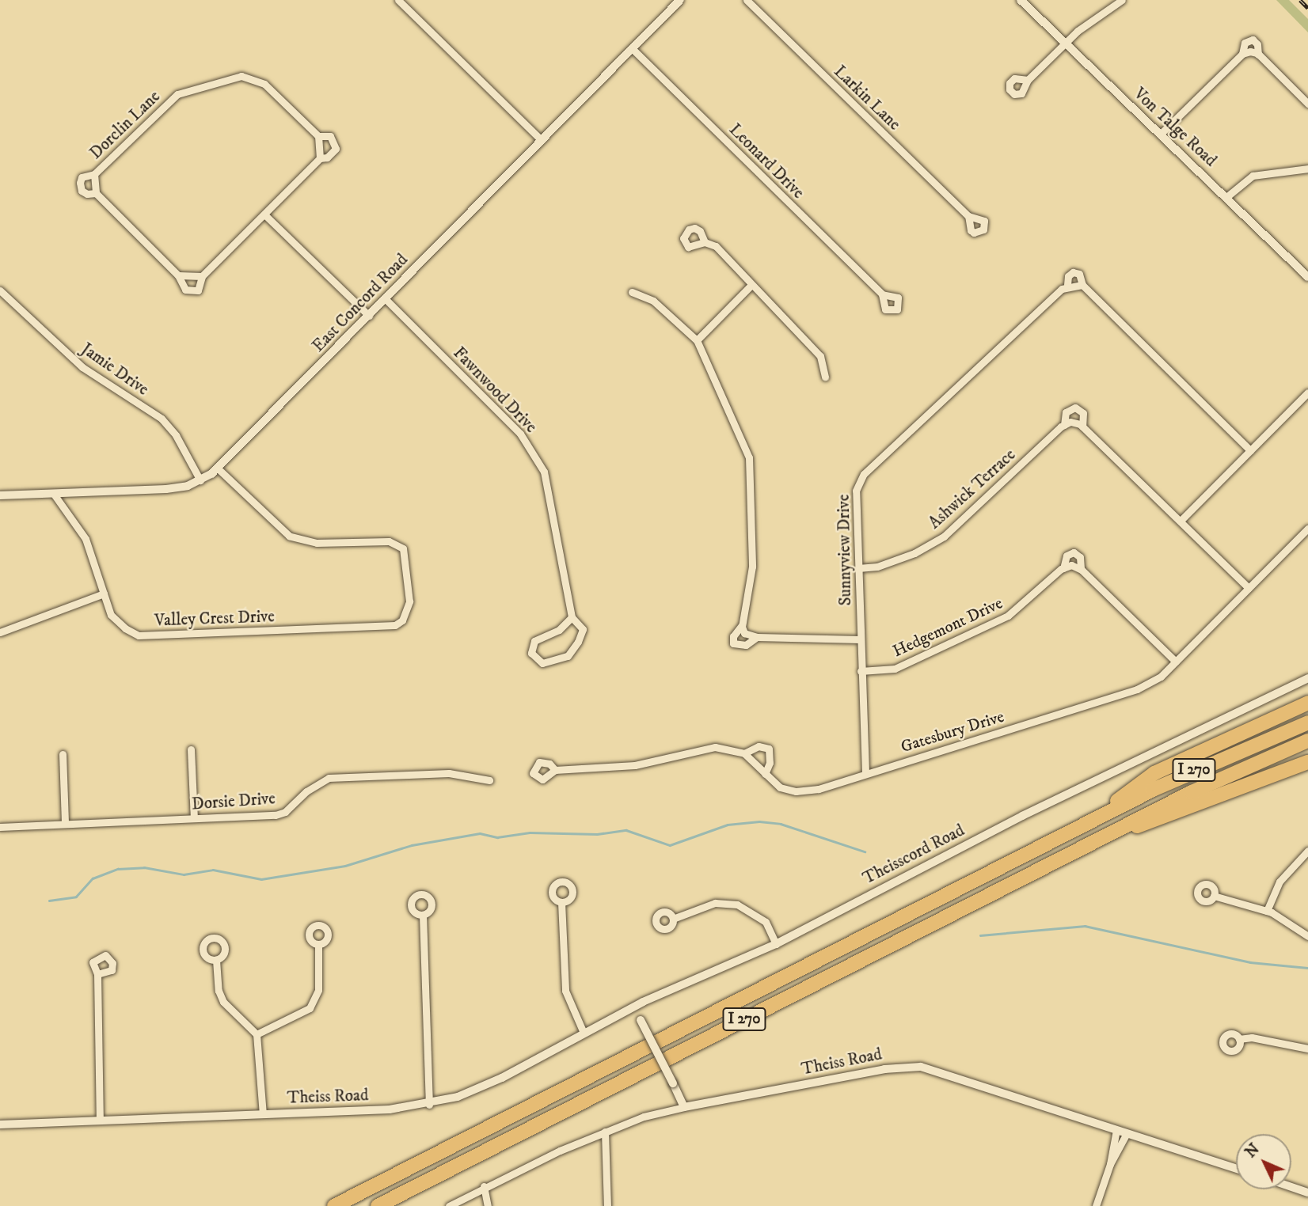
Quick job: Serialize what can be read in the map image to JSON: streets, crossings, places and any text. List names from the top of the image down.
{
  "streets": {
    "highway": ["I 270"],
    "street": [
      "Larkin Lane",
      "Dorclin Lane",
      "Von Talge Road",
      "Leonard Drive",
      "East Concord Road",
      "Jamie Drive",
      "Fawnwood Drive",
      "Ashwick Terrace",
      "Sunnyview Drive",
      "Valley Crest Drive",
      "Hedgemont Drive",
      "Gatesbury Drive",
      "Dorsie Drive",
      "Theisscord Road",
      "Theiss Road"
    ]
  },
  "crossings": [
    ["Leonard Drive", "East Concord Road"],
    ["East Concord Road", "Jamie Drive"],
    ["East Concord Road", "Fawnwood Drive"],
    ["East Concord Road", "Valley Crest Drive"],
    ["Ashwick Terrace", "Sunnyview Drive"],
    ["Ashwick Terrace", "Gatesbury Drive"],
    ["Sunnyview Drive", "Hedgemont Drive"],
    ["Sunnyview Drive", "Gatesbury Drive"],
    ["Hedgemont Drive", "Gatesbury Drive"],
    ["Theisscord Road", "Theiss Road"]
  ],
  "north": "top left"
}
